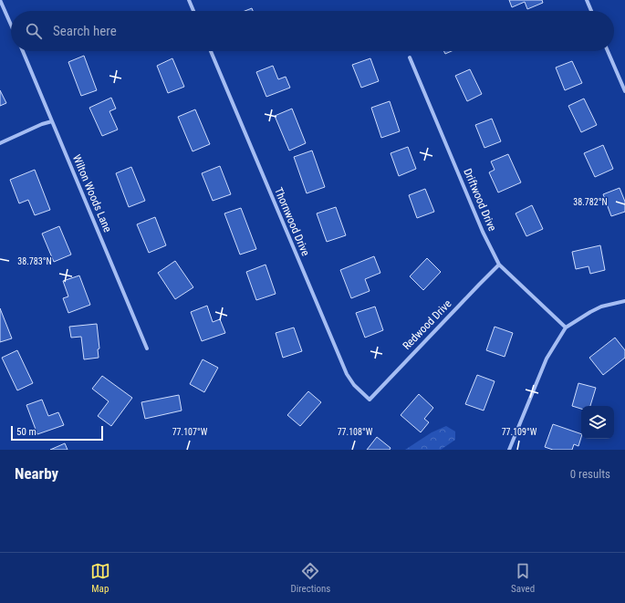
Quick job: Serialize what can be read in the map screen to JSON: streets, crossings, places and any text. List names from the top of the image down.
{
  "streets": {
    "street": [
      "Wilton Woods Lane",
      "Driftwood Drive",
      "Thornwood Drive",
      "Redwood Drive"
    ]
  },
  "crossings": [
    ["Driftwood Drive", "Redwood Drive"],
    ["Thornwood Drive", "Redwood Drive"]
  ],
  "scale_bar": "50 m",
  "page": {
    "search": "Search here",
    "scale": "50 m",
    "heading": ["Nearby", "0 results"],
    "nav": ["Map", "Directions", "Saved"]
  },
  "coordinates": [
    "38.782°N",
    "38.783°N",
    "77.107°W",
    "77.108°W",
    "77.109°W"
  ]
}
